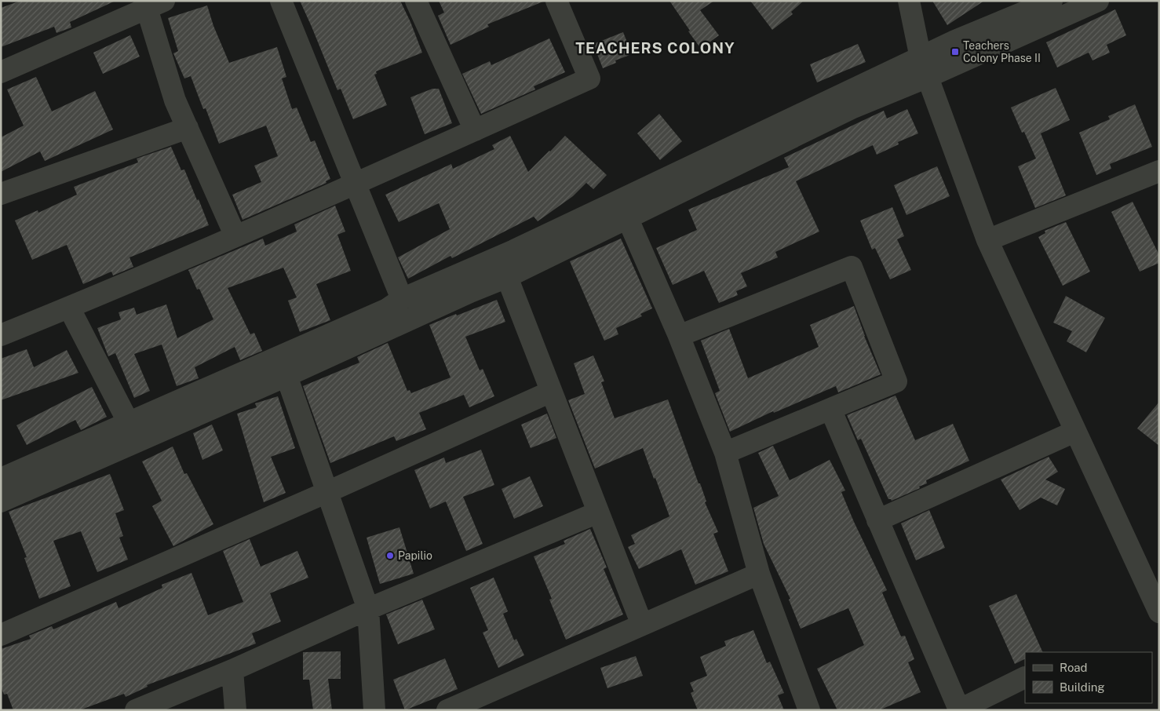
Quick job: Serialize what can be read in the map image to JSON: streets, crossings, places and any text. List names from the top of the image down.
{
  "districts": ["TEACHERS COLONY"],
  "places": {
    "transit": ["Teachers Colony Phase II"],
    "other": ["Papilio"]
  },
  "legend": ["Road", "Building"]
}
